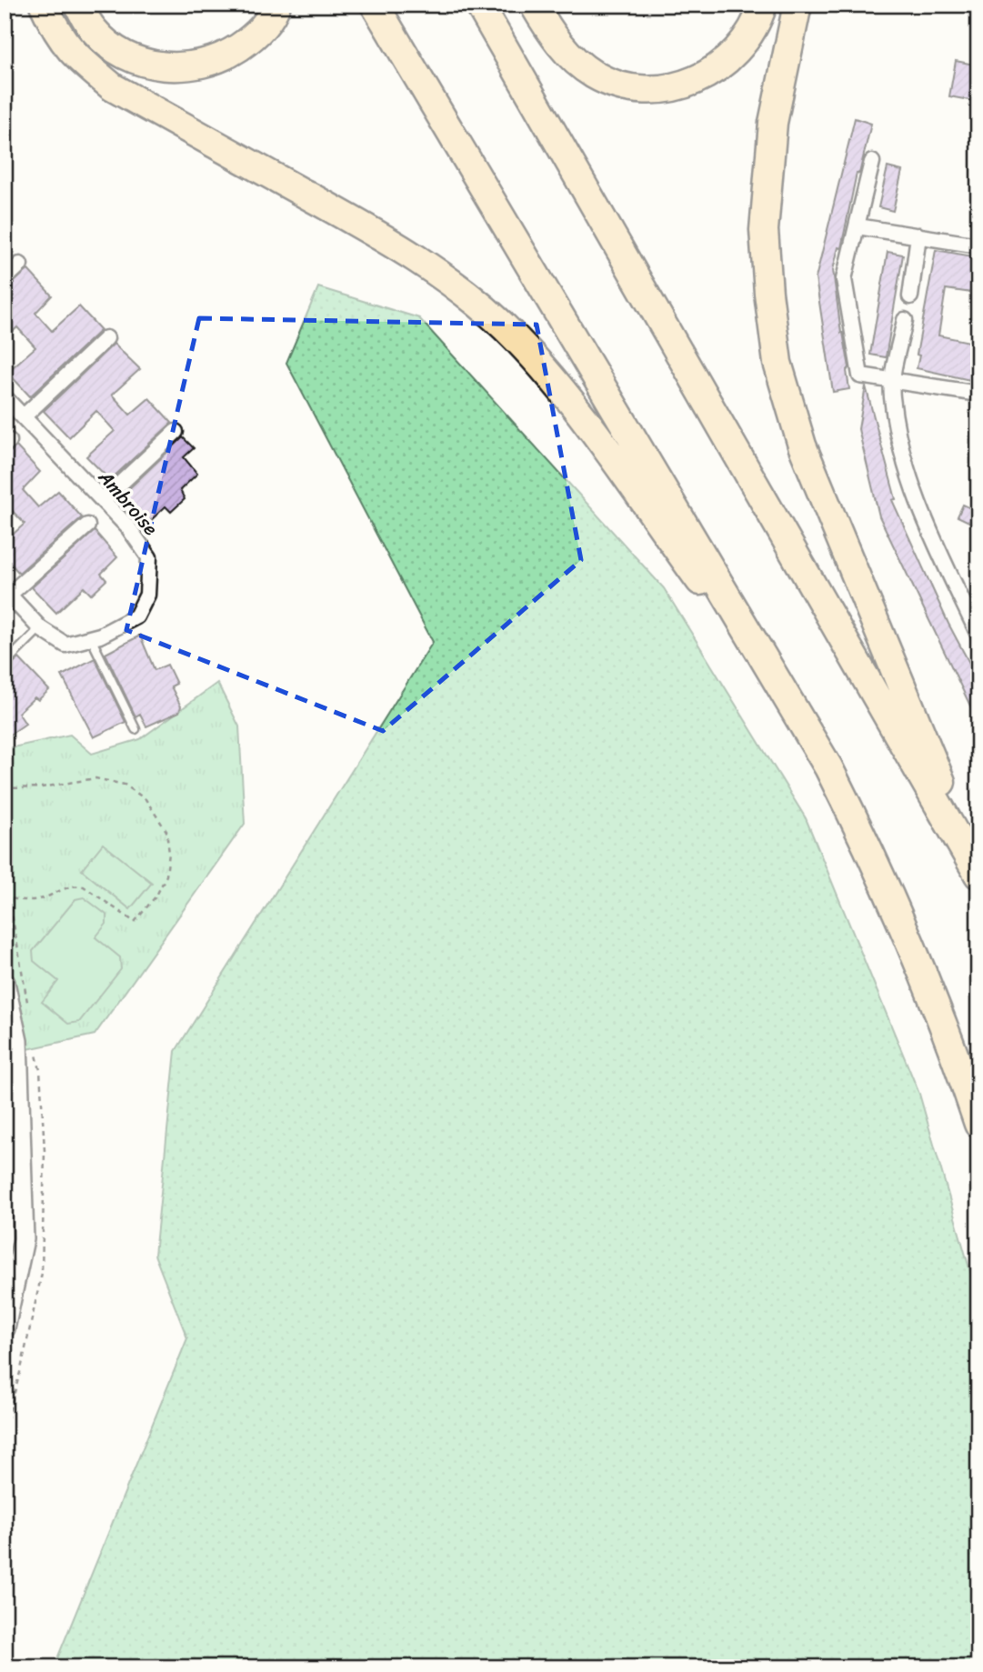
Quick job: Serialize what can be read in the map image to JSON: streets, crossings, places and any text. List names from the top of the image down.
{
  "streets": {
    "street": ["Ambroise"]
  }
}
